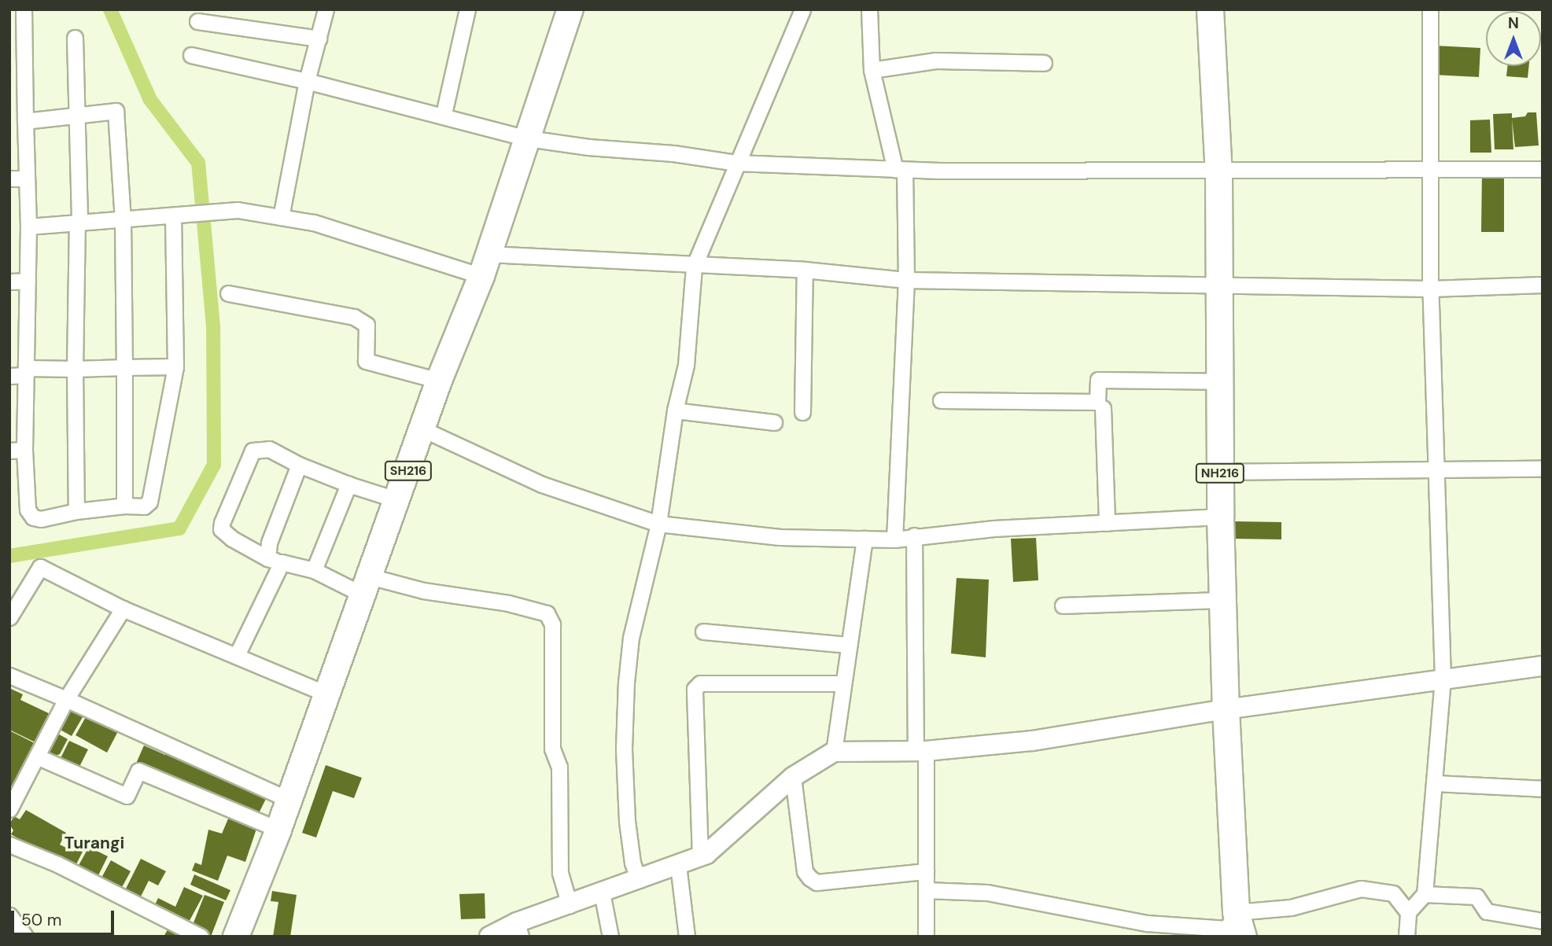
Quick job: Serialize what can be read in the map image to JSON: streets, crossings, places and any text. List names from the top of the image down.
{
  "streets": {
    "highway": ["NH216"],
    "main road": ["SH216"]
  },
  "districts": ["Turangi"],
  "scale_bar": "50 m",
  "north": "top"
}
